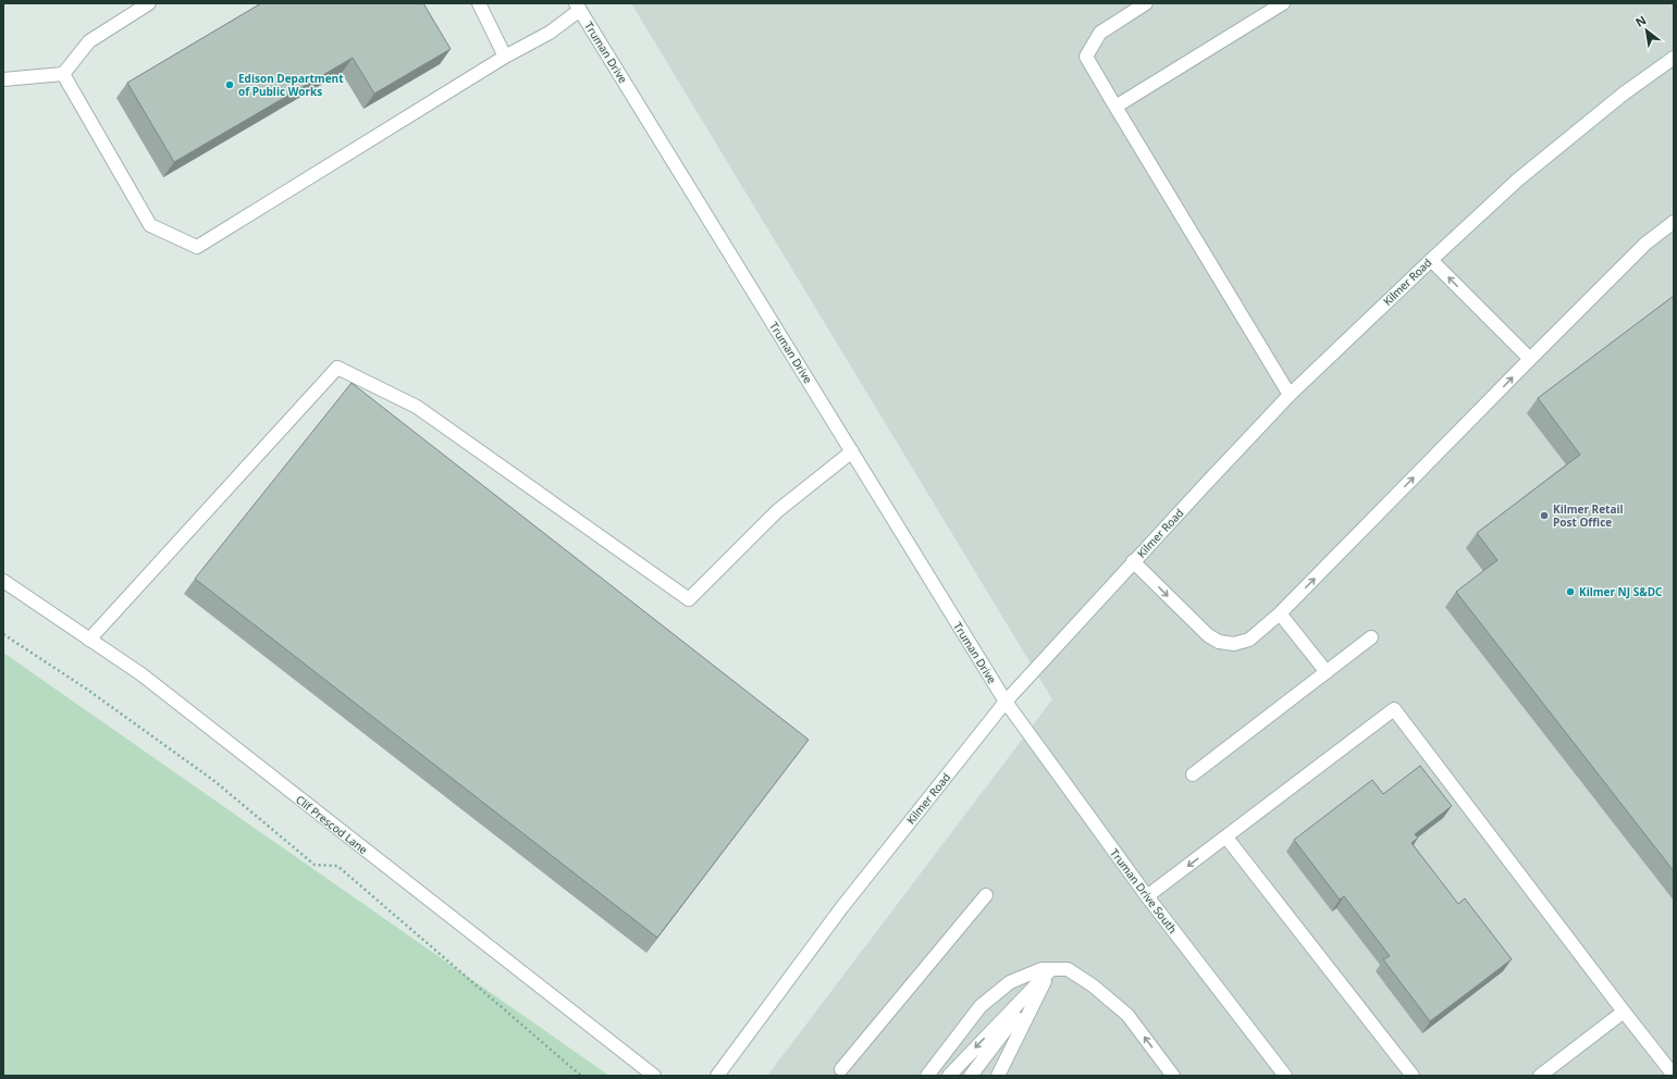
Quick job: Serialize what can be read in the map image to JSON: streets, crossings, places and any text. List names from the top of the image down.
{
  "streets": {
    "street": [
      "Truman Drive",
      "Kilmer Road",
      "Clif Prescod Lane",
      "Truman Drive South"
    ]
  },
  "crossings": [
    ["Truman Drive", "Kilmer Road"],
    ["Truman Drive", "Truman Drive South"],
    ["Kilmer Road", "Truman Drive South"]
  ],
  "places": ["Edison Department of Public Works", "Kilmer Retail Post Office", "Kilmer NJ S&DC"],
  "north": "top left"
}
